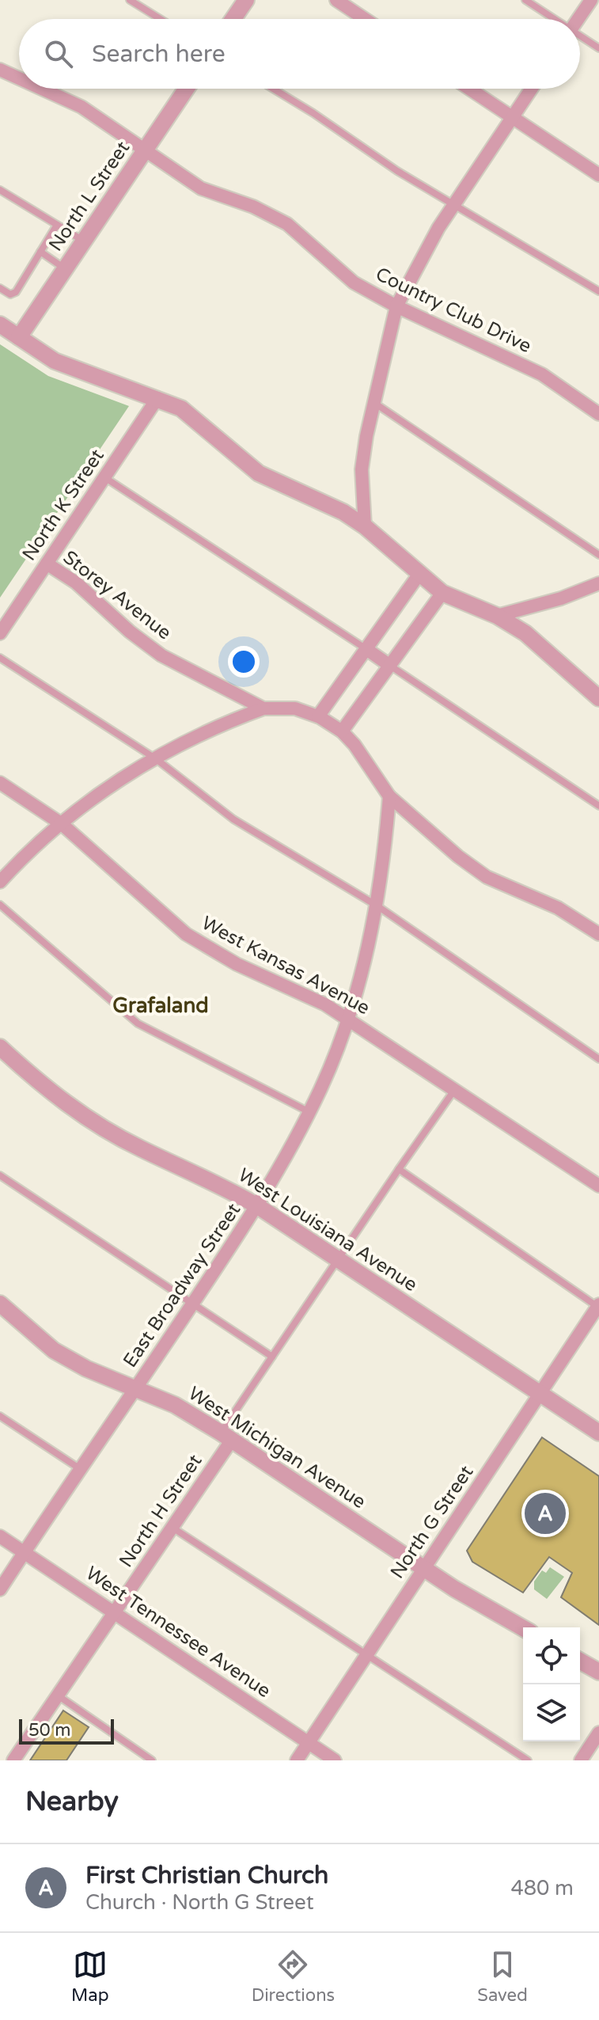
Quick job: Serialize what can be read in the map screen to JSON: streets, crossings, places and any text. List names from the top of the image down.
{
  "streets": {
    "street": [
      "North L Street",
      "Country Club Drive",
      "North K Street",
      "Storey Avenue",
      "West Kansas Avenue",
      "West Louisiana Avenue",
      "East Broadway Street",
      "West Michigan Avenue",
      "North H Street",
      "North G Street",
      "West Tennessee Avenue"
    ]
  },
  "crossings": [
    ["North L Street", "Country Club Drive"],
    ["North K Street", "Storey Avenue"],
    ["Storey Avenue", "East Broadway Street"],
    ["West Kansas Avenue", "East Broadway Street"],
    ["West Louisiana Avenue", "East Broadway Street"],
    ["West Louisiana Avenue", "North G Street"],
    ["East Broadway Street", "West Michigan Avenue"],
    ["East Broadway Street", "West Tennessee Avenue"],
    ["West Michigan Avenue", "North H Street"],
    ["West Michigan Avenue", "North G Street"],
    ["North H Street", "West Tennessee Avenue"],
    ["North G Street", "West Tennessee Avenue"]
  ],
  "districts": ["Grafaland"],
  "scale_bar": "50 m",
  "page": {
    "search": "Search here",
    "pins": "A",
    "scale": "50 m",
    "heading": "Nearby",
    "list": [
      {
        "mark": "A",
        "name": "First Christian Church",
        "note": "Church · North G Street",
        "value": "480 m"
      }
    ],
    "nav": ["Map", "Directions", "Saved"]
  }
}
